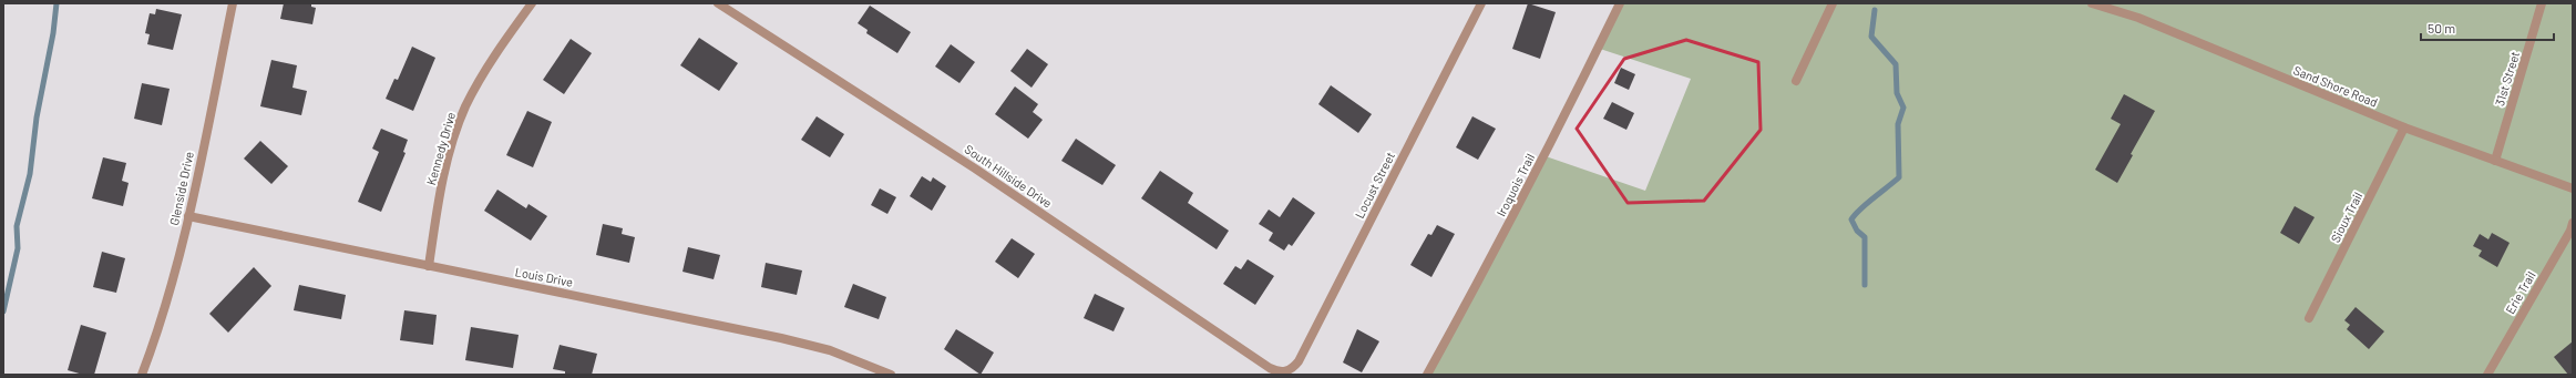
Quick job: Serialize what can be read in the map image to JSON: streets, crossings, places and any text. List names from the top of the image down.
{
  "streets": {
    "street": [
      "31st Street",
      "Sand Shore Road",
      "Kennedy Drive",
      "South Hillside Drive",
      "Locust Street",
      "Iroquois Trail",
      "Glenside Drive",
      "Sioux Trail",
      "Louis Drive",
      "Erie Trail"
    ]
  },
  "crossings": [
    ["31st Street", "Sand Shore Road"],
    ["Sand Shore Road", "Sioux Trail"],
    ["Kennedy Drive", "Louis Drive"],
    ["South Hillside Drive", "Locust Street"],
    ["Glenside Drive", "Louis Drive"]
  ],
  "scale_bar": "50 m"
}
